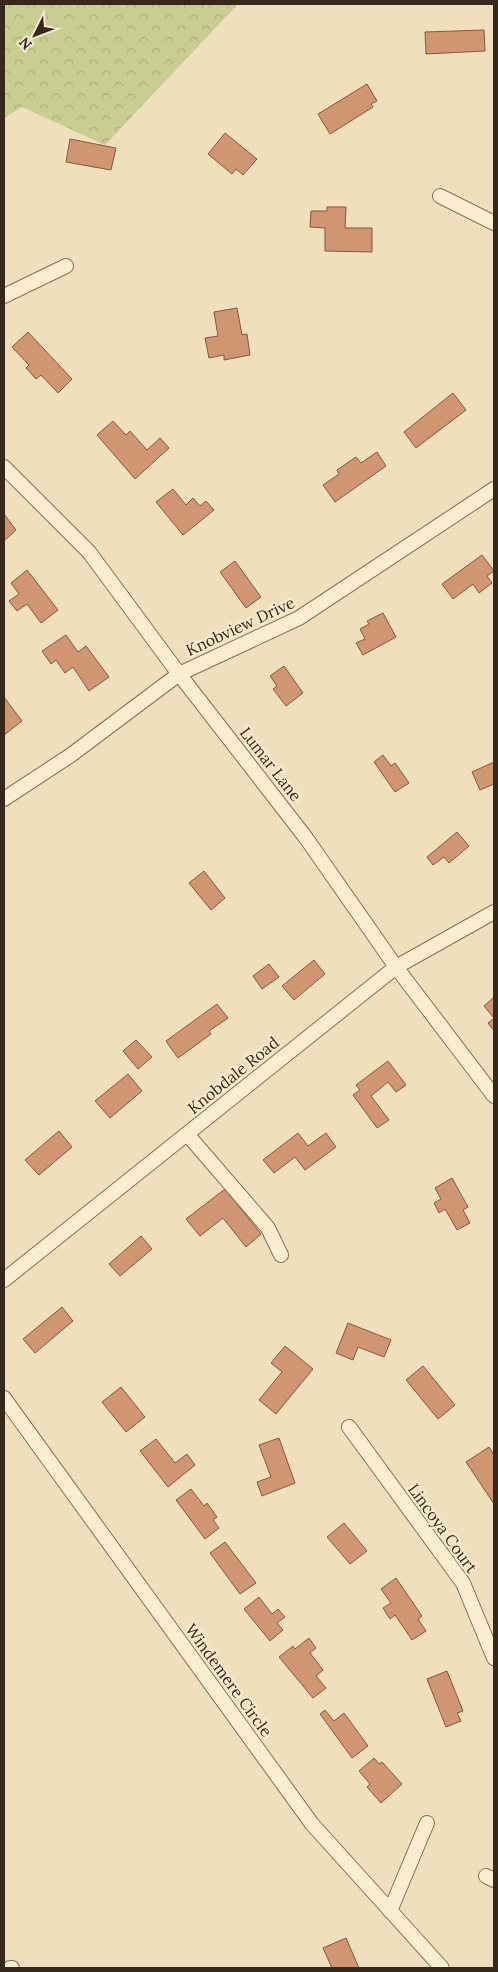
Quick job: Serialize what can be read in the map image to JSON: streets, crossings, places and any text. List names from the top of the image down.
{
  "streets": {
    "street": [
      "Knobview Drive",
      "Lumar Lane",
      "Knobdale Road",
      "Lincoya Court",
      "Windemere Circle"
    ]
  },
  "crossings": [
    ["Knobview Drive", "Lumar Lane"],
    ["Lumar Lane", "Knobdale Road"]
  ],
  "north": "bottom left"
}
